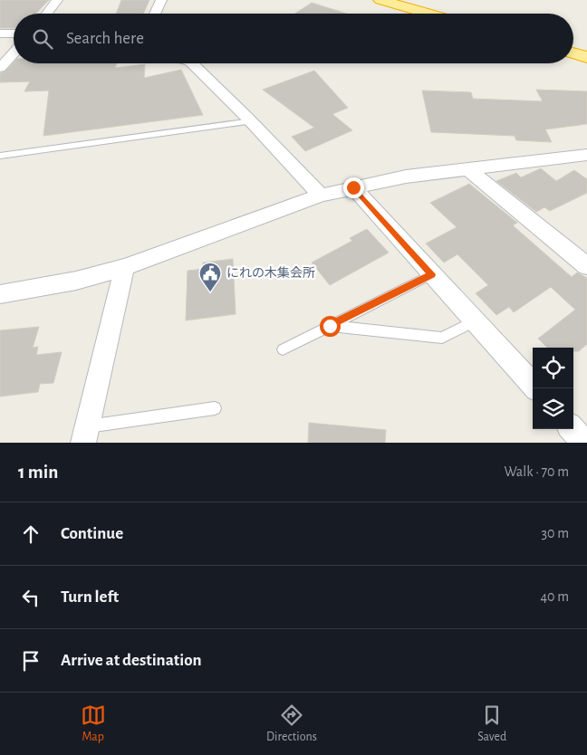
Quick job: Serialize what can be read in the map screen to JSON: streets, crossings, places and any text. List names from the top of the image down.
{
  "places": {
    "public building": ["にれの木集会所"]
  },
  "page": {
    "search": "Search here",
    "heading": ["1 min", "Walk · 70 m"],
    "list": [
      ["Continue", "30 m"],
      ["Turn left", "40 m"],
      "Arrive at destination"
    ],
    "nav": ["Map", "Directions", "Saved"]
  }
}
